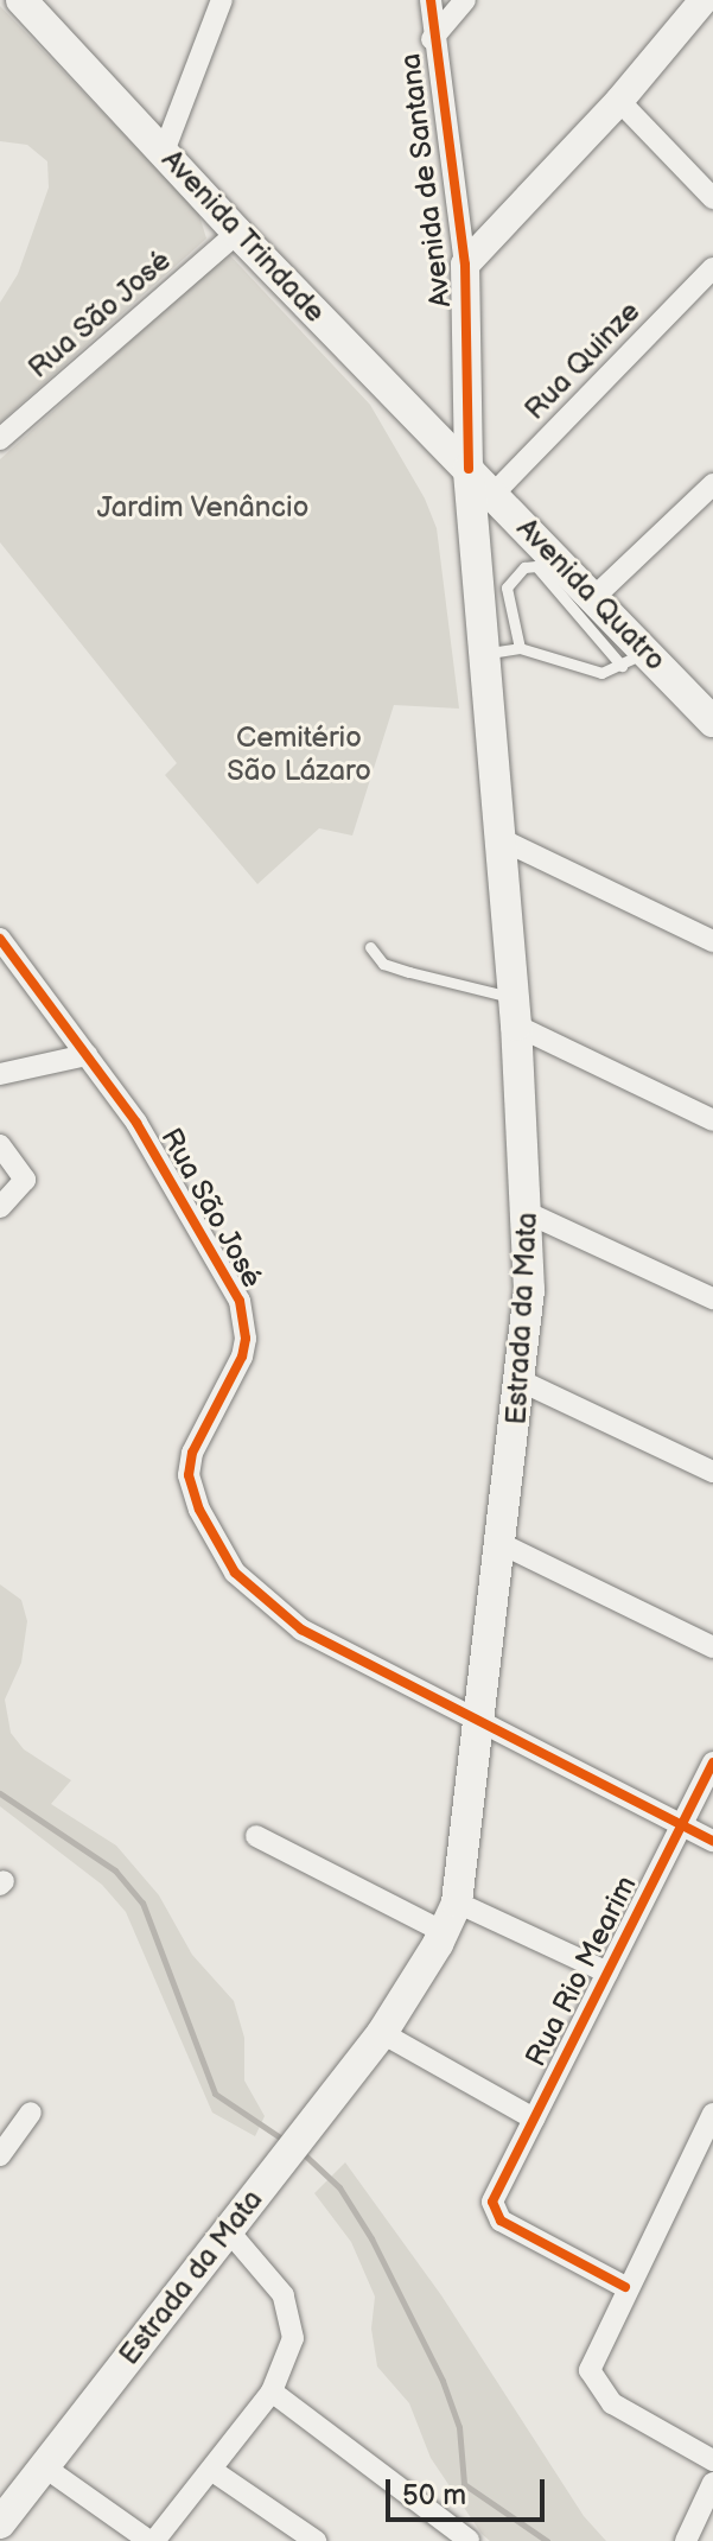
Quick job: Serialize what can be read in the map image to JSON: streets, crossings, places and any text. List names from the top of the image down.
{
  "streets": {
    "main road": ["Avenida Trindade", "Avenida Quatro", "Estrada da Mata"],
    "street": [
      "Avenida de Santana",
      "Rua São José",
      "Rua Quinze",
      "Rua Rio Mearim"
    ]
  },
  "crossings": [
    ["Avenida de Santana", "Avenida Trindade"],
    ["Avenida de Santana", "Avenida Quatro"],
    ["Avenida de Santana", "Estrada da Mata"],
    ["Avenida Trindade", "Rua São José"],
    ["Avenida Trindade", "Avenida Quatro"],
    ["Avenida Trindade", "Estrada da Mata"],
    ["Rua São José", "Estrada da Mata"],
    ["Rua São José", "Rua Rio Mearim"],
    ["Rua Quinze", "Avenida Quatro"],
    ["Avenida Quatro", "Estrada da Mata"]
  ],
  "parks": ["Jardim Venâncio", "Cemitério São Lázaro"],
  "scale_bar": "50 m"
}
